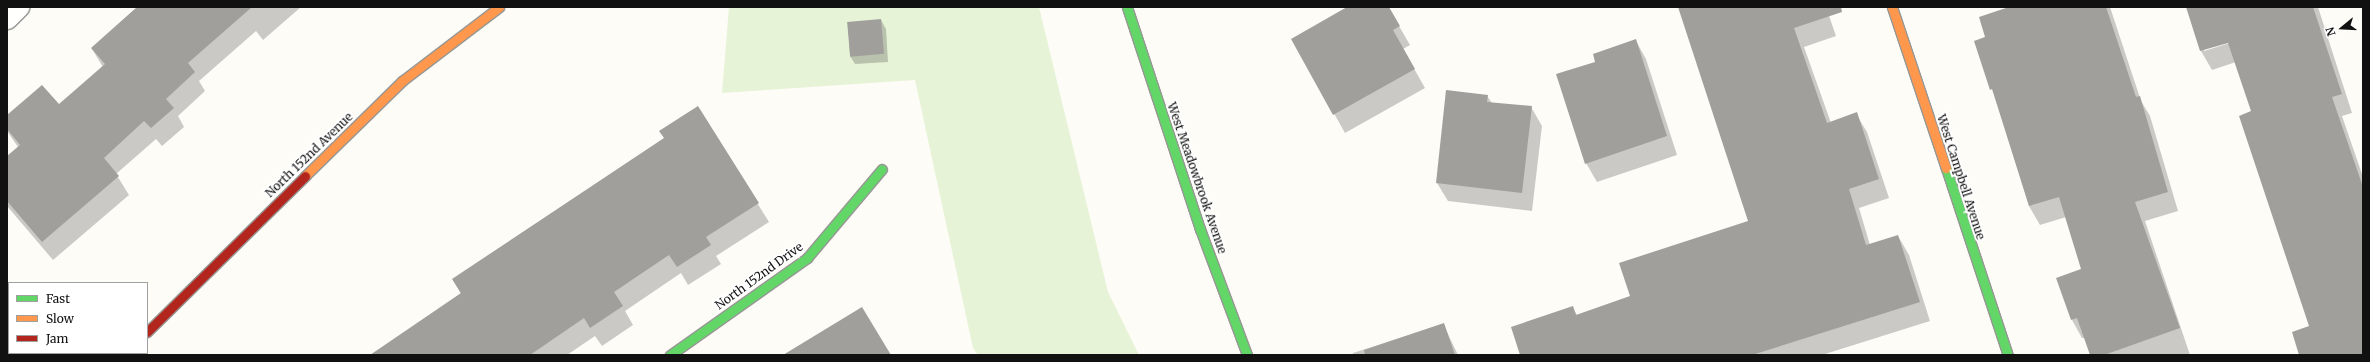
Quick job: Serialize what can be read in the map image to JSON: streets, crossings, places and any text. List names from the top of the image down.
{
  "streets": {
    "street": [
      "North 152nd Avenue",
      "West Campbell Avenue",
      "West Meadowbrook Avenue",
      "North 152nd Drive"
    ]
  },
  "legend": ["Fast", "Slow", "Jam"],
  "north": "left"
}
